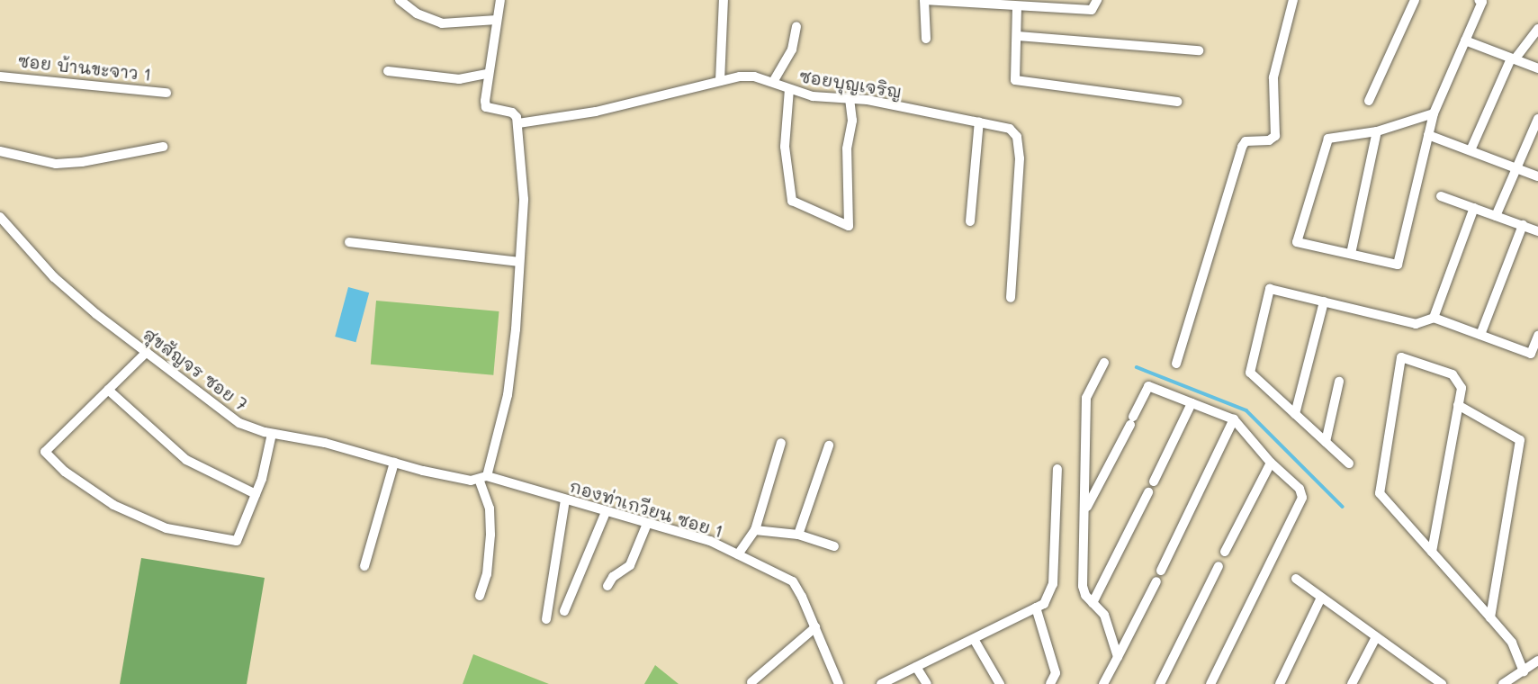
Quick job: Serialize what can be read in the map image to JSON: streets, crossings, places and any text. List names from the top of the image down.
{
  "streets": {
    "street": [
      "ซอย บ้านขะจาว 1",
      "ซอยบุญเจริญ",
      "สุขสัญจร ซอย 7",
      "กองท่าเกวียน ซอย 1"
    ]
  },
  "crossings": [
    ["สุขสัญจร ซอย 7", "กองท่าเกวียน ซอย 1"]
  ]
}
